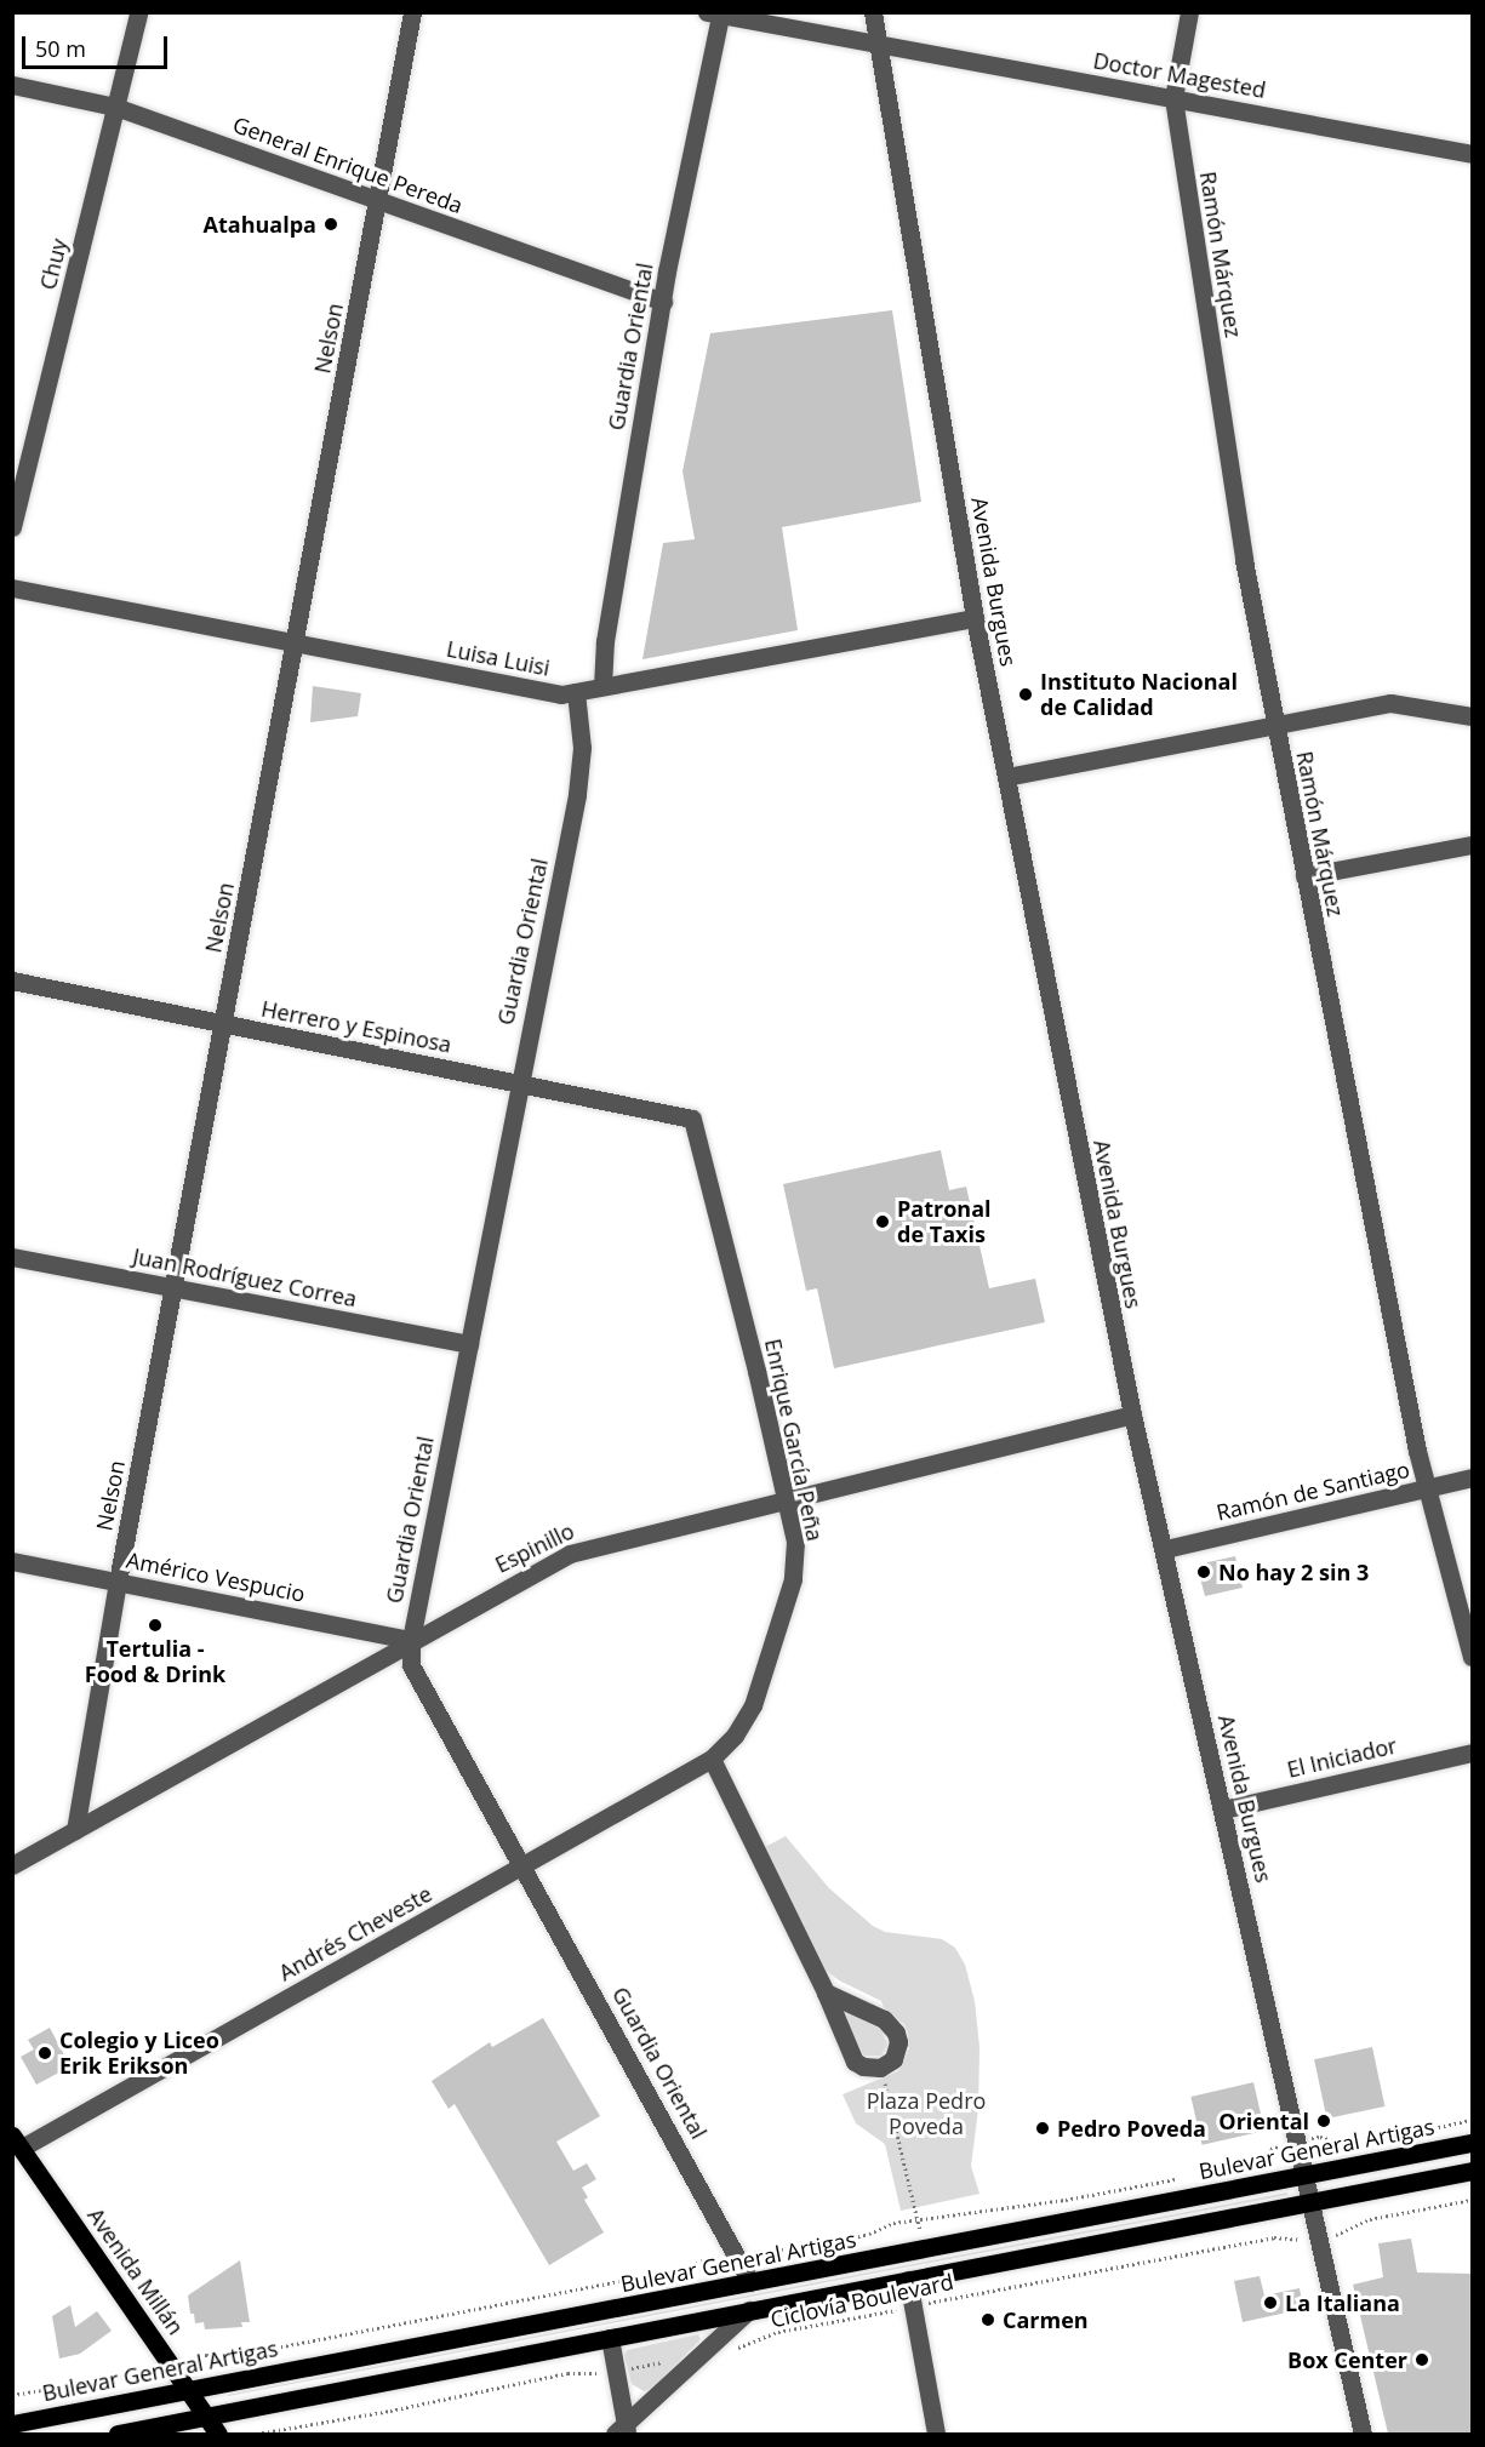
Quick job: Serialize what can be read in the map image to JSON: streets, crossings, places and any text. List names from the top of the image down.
{
  "streets": {
    "main road": ["Bulevar General Artigas", "Avenida Millán"],
    "street": [
      "Doctor Magested",
      "General Enrique Pereda",
      "Ramón Márquez",
      "Chuy",
      "Nelson",
      "Guardia Oriental",
      "Avenida Burgues",
      "Luisa Luisi",
      "Herrero y Espinosa",
      "Juan Rodríguez Correa",
      "Enrique García Peña",
      "Ramón de Santiago",
      "Espinillo",
      "Américo Vespucio",
      "El Iniciador",
      "Andrés Cheveste"
    ],
    "path": ["Ciclovía Boulevard"]
  },
  "crossings": [
    ["Doctor Magested", "Ramón Márquez"],
    ["Doctor Magested", "Guardia Oriental"],
    ["Doctor Magested", "Avenida Burgues"],
    ["General Enrique Pereda", "Chuy"],
    ["General Enrique Pereda", "Nelson"],
    ["General Enrique Pereda", "Guardia Oriental"],
    ["Ramón Márquez", "Ramón de Santiago"],
    ["Nelson", "Luisa Luisi"],
    ["Nelson", "Herrero y Espinosa"],
    ["Nelson", "Juan Rodríguez Correa"],
    ["Nelson", "Espinillo"],
    ["Nelson", "Américo Vespucio"],
    ["Guardia Oriental", "Luisa Luisi"],
    ["Guardia Oriental", "Herrero y Espinosa"],
    ["Guardia Oriental", "Juan Rodríguez Correa"],
    ["Guardia Oriental", "Espinillo"],
    ["Guardia Oriental", "Américo Vespucio"],
    ["Guardia Oriental", "Andrés Cheveste"],
    ["Guardia Oriental", "Bulevar General Artigas"],
    ["Avenida Burgues", "Luisa Luisi"],
    ["Avenida Burgues", "Ramón de Santiago"],
    ["Avenida Burgues", "Espinillo"],
    ["Avenida Burgues", "El Iniciador"],
    ["Avenida Burgues", "Bulevar General Artigas"],
    ["Avenida Burgues", "Ciclovía Boulevard"],
    ["Herrero y Espinosa", "Enrique García Peña"],
    ["Enrique García Peña", "Espinillo"],
    ["Enrique García Peña", "Andrés Cheveste"],
    ["Espinillo", "Américo Vespucio"],
    ["Andrés Cheveste", "Avenida Millán"],
    ["Bulevar General Artigas", "Avenida Millán"]
  ],
  "parks": ["Plaza Pedro Poveda"],
  "places": [
    "Atahualpa",
    "Instituto Nacional de Calidad",
    "Patronal de Taxis",
    "No hay 2 sin 3",
    "Tertulia - Food & Drink",
    "Colegio y Liceo Erik Erikson",
    "Oriental",
    "Pedro Poveda",
    "La Italiana",
    "Carmen",
    "Box Center"
  ],
  "scale_bar": "50 m"
}
